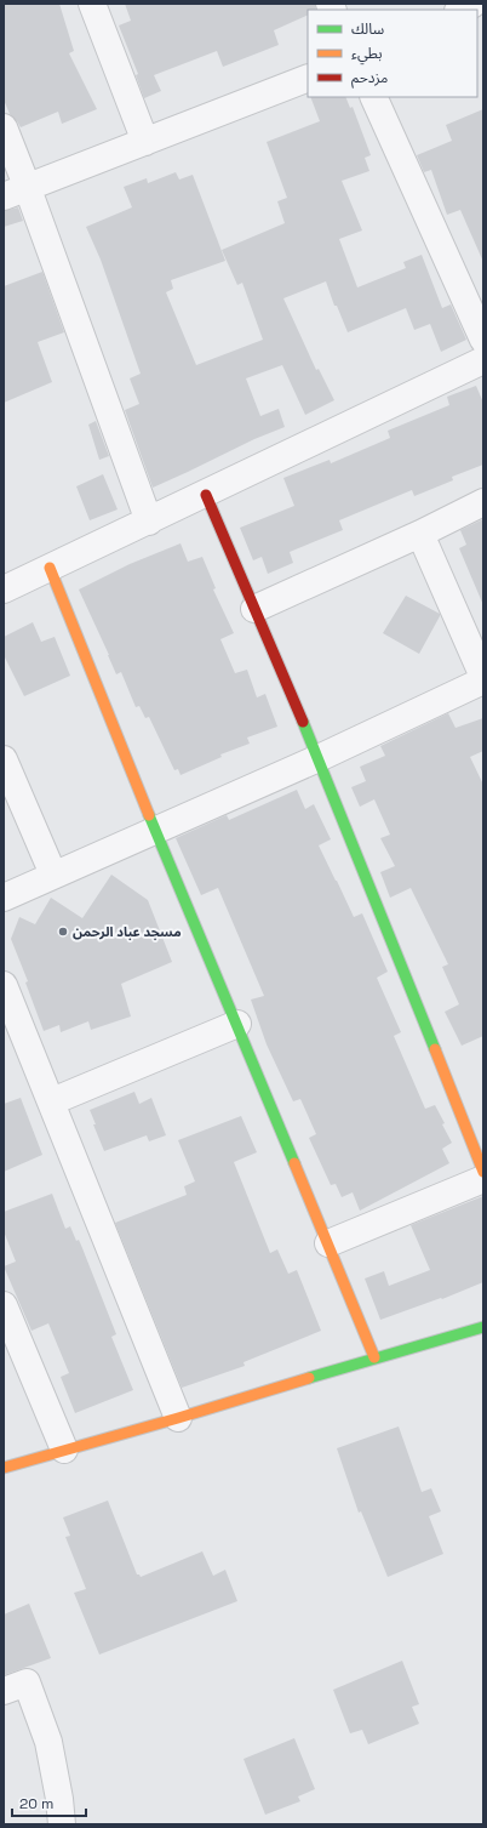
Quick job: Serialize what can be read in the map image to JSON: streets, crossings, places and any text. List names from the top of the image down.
{
  "places": ["مسجد عباد الرحمن"],
  "legend": ["سالك", "بطيء", "مزدحم"],
  "scale_bar": "20 m"
}
